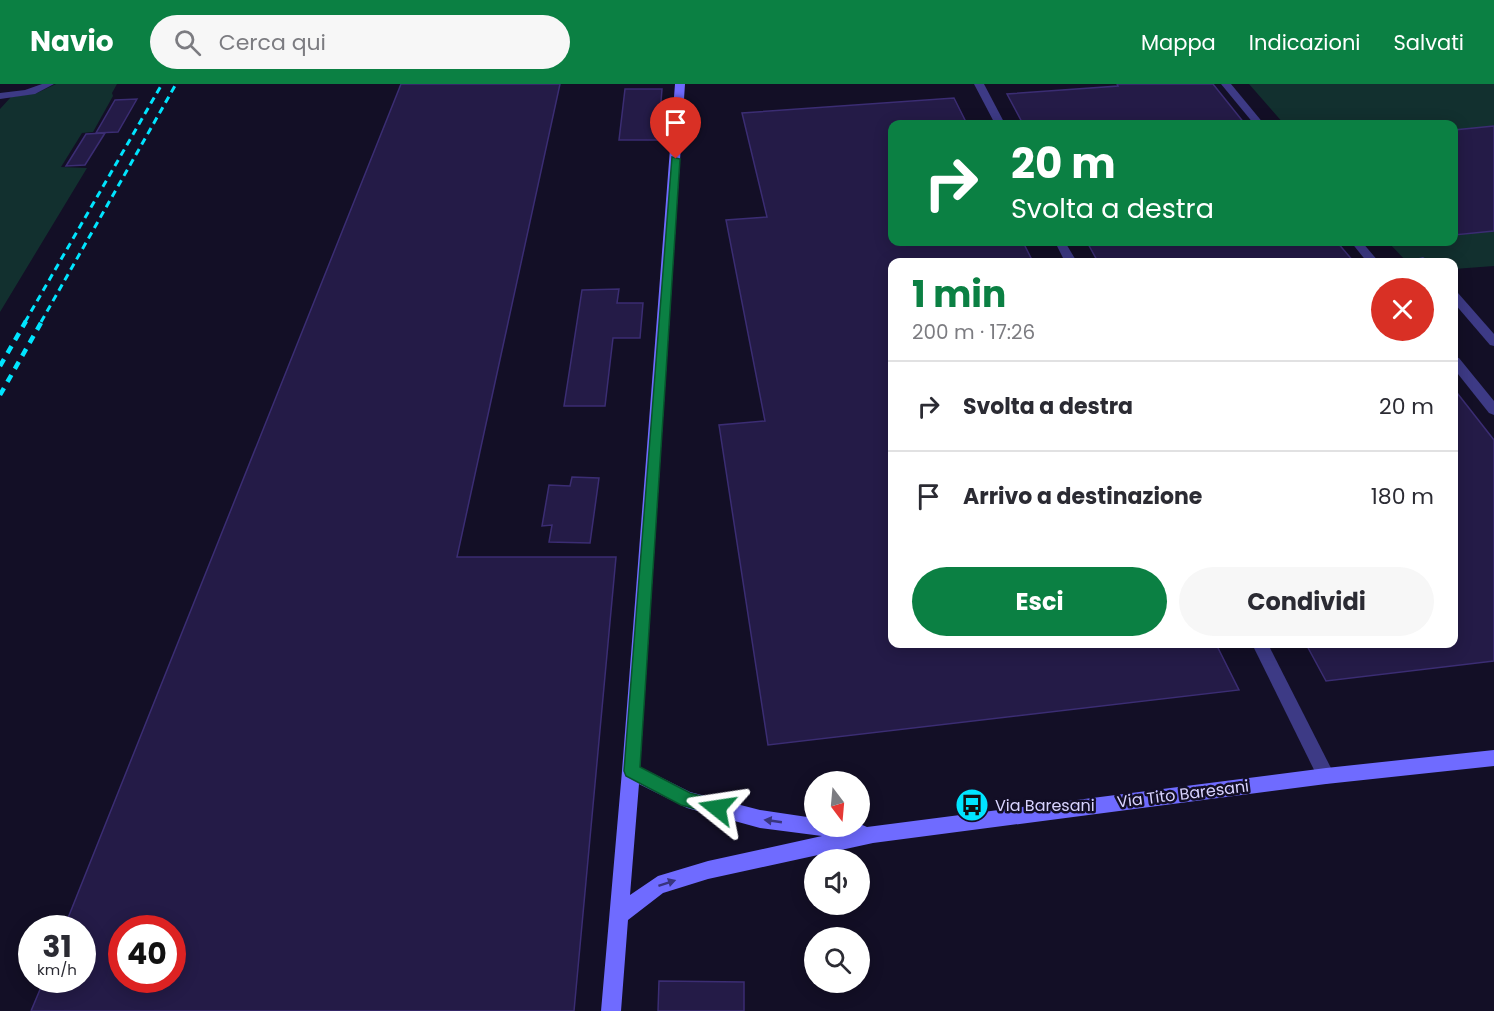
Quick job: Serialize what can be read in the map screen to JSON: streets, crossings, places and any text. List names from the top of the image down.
{
  "streets": {
    "street": ["Via Tito Baresani"]
  },
  "places": {
    "bus stop": ["Via Baresani"]
  },
  "north": "bottom",
  "page": {
    "header": "Navio",
    "search": "Cerca qui",
    "nav": ["Mappa", "Indicazioni", "Salvati"],
    "turn": ["20 m", "Svolta a destra"],
    "heading": ["1 min", "200 m · 17:26"],
    "list": [
      {
        "name": "Svolta a destra",
        "value": "20 m"
      },
      {
        "name": "Arrivo a destinazione",
        "value": "180 m"
      }
    ],
    "buttons": ["Esci", "Condividi"],
    "speed": "31 km/h",
    "limit": "40"
  }
}
